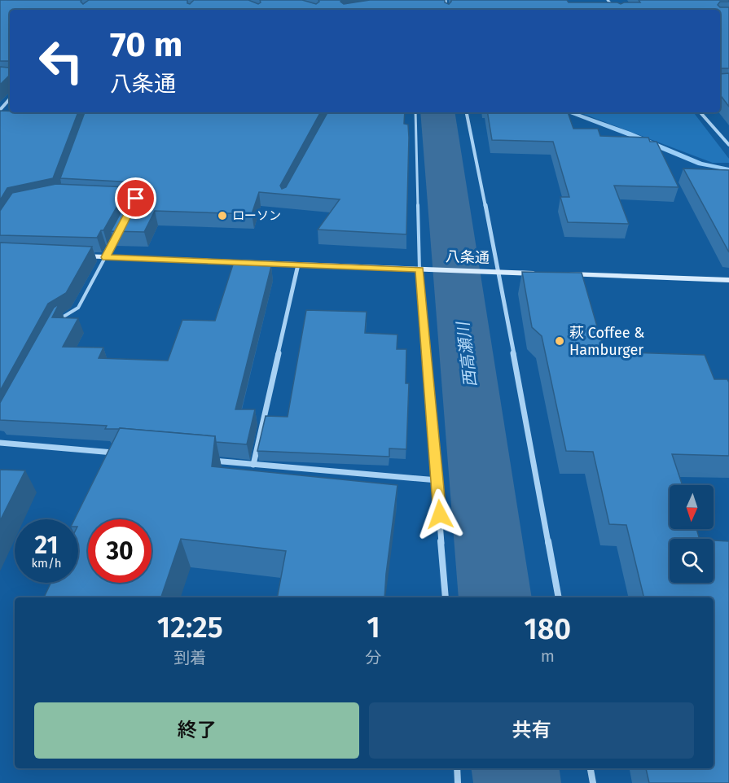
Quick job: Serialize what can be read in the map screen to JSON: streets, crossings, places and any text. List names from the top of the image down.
{
  "streets": {
    "main road": ["八条通"]
  },
  "water": ["西高瀬川"],
  "places": ["ローソン", "萩 Coffee & Hamburger"],
  "north": "bottom",
  "page": {
    "turn": ["70 m", "八条通"],
    "speed": "21 km/h",
    "limit": "30",
    "eta": [
      "12:25",
      "到着",
      "1",
      "分",
      "180",
      "m"
    ],
    "buttons": ["終了", "共有"]
  }
}
